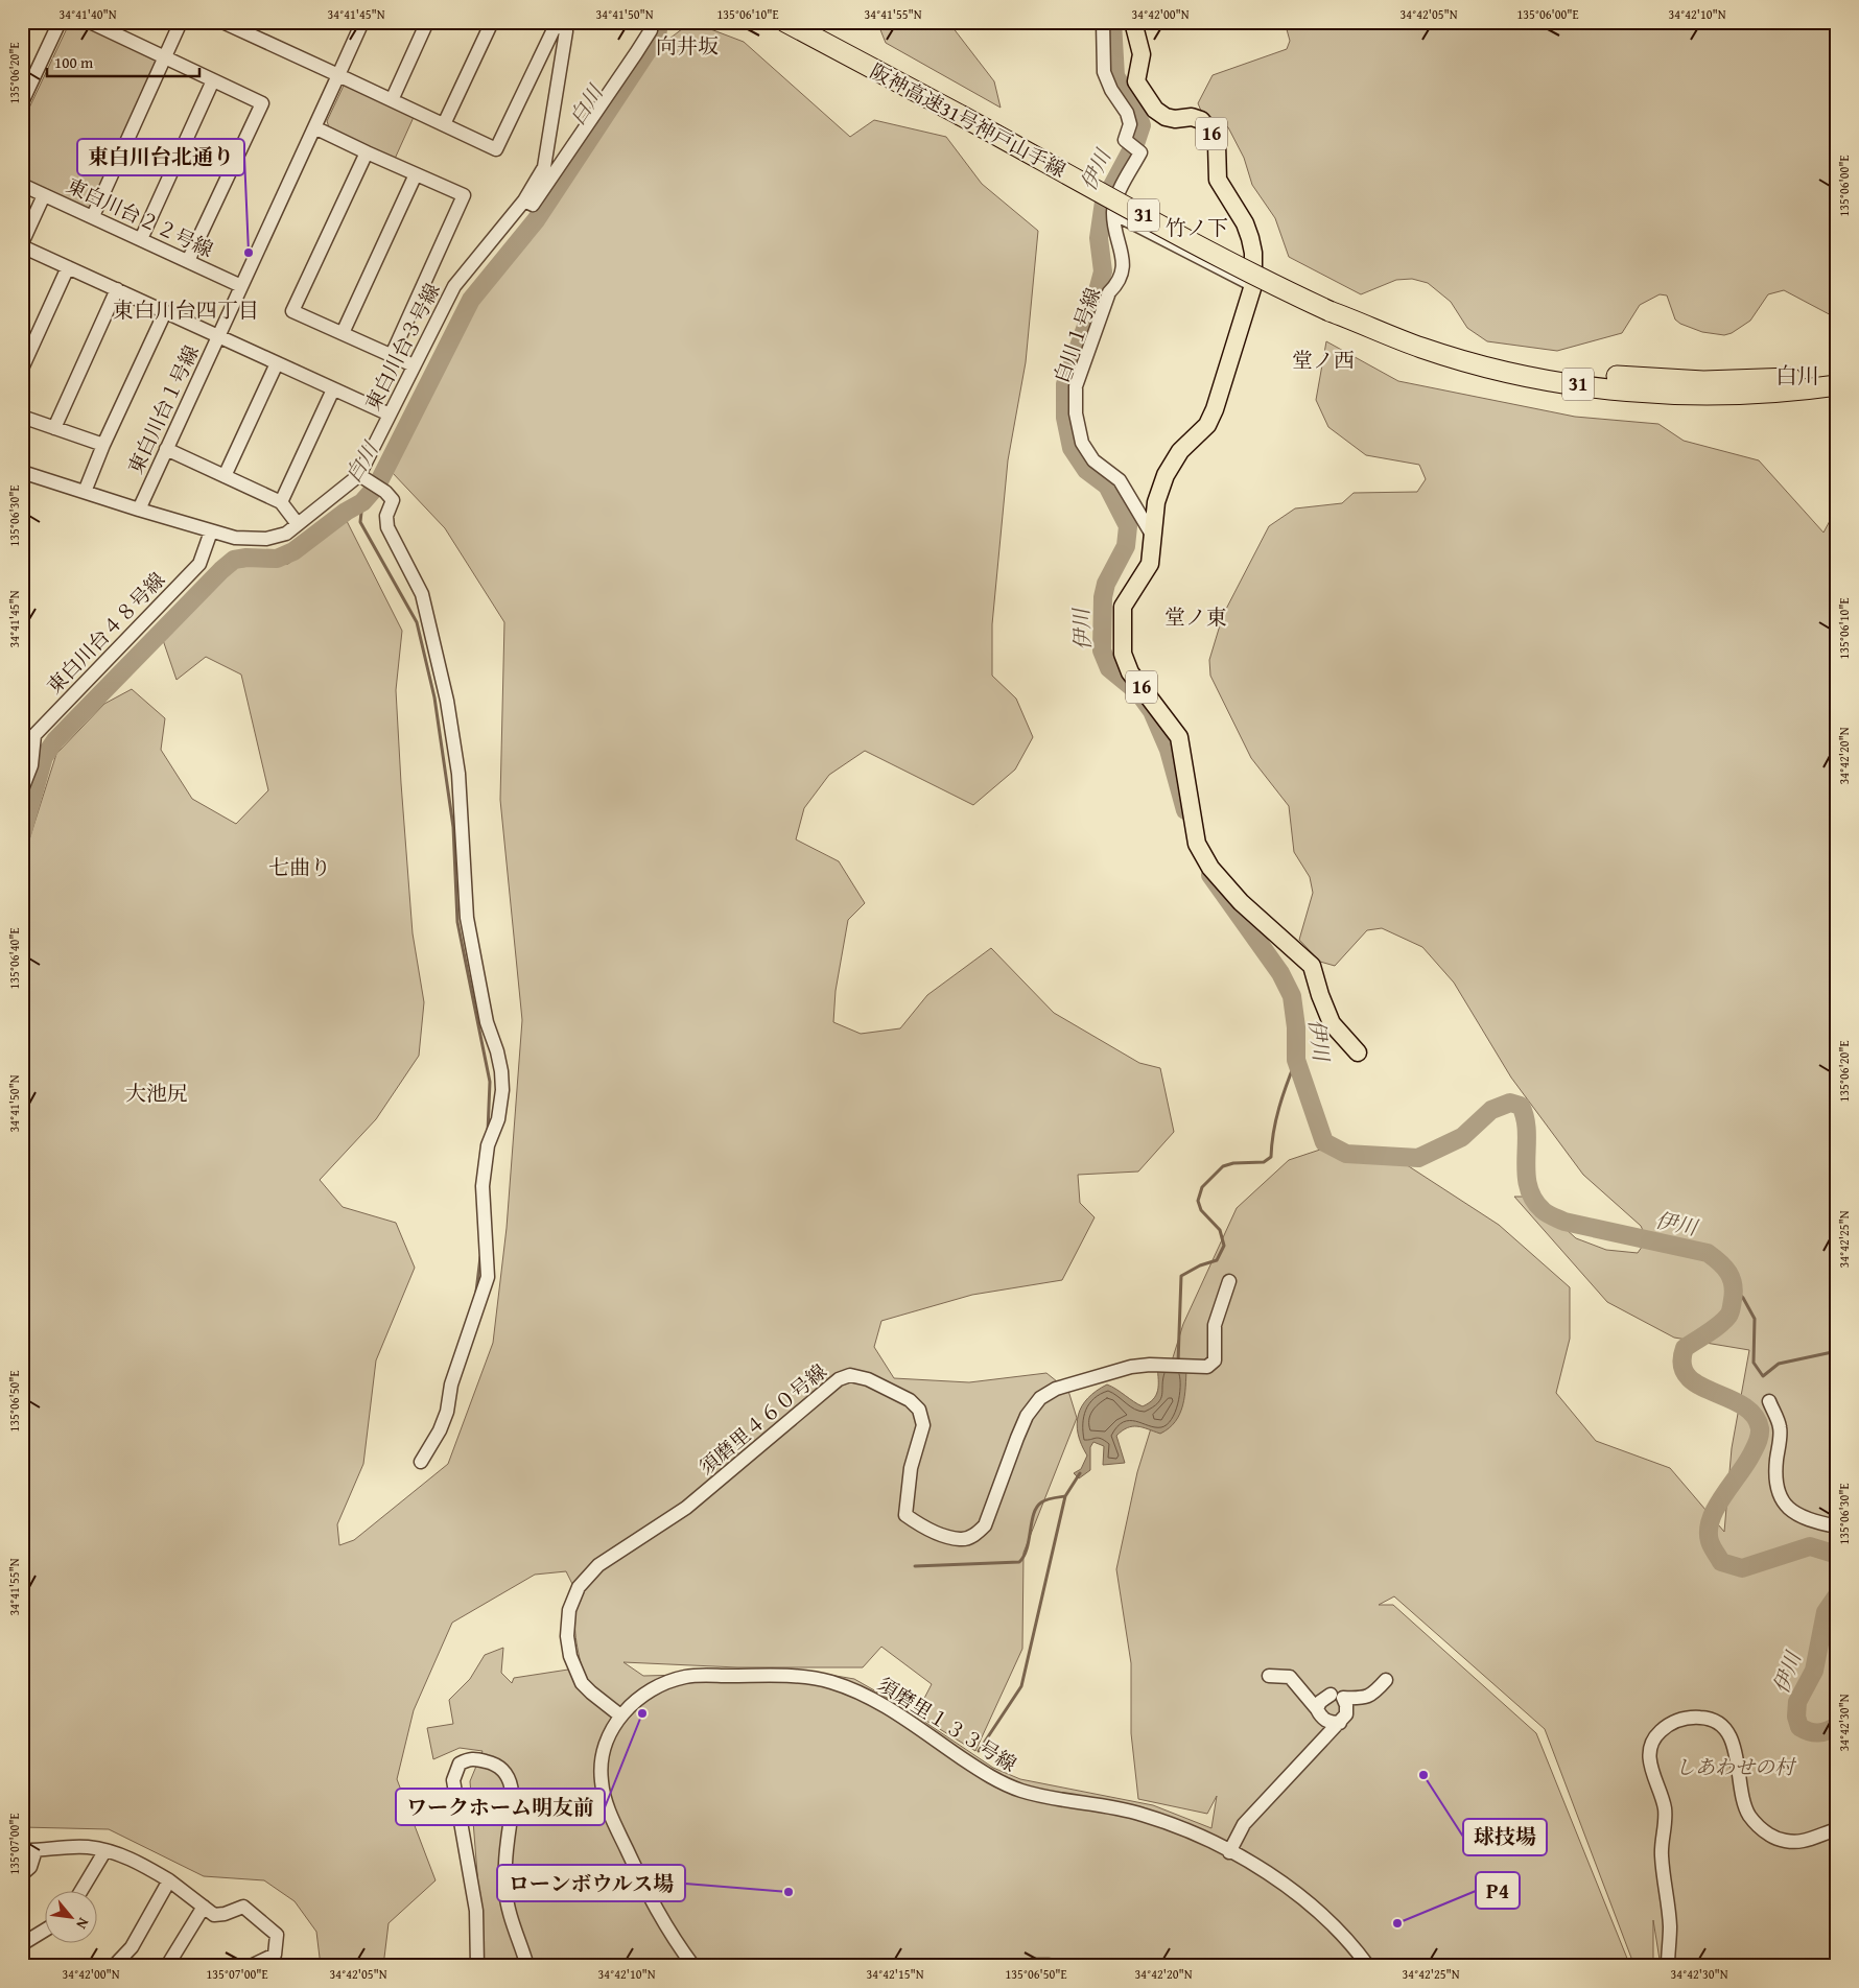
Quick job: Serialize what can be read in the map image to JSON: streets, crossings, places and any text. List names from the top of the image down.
{
  "streets": {
    "highway": ["阪神高速31号神戸山手線", "31"],
    "main road": ["16"],
    "street": [
      "東白川台２２号線",
      "白川１号線",
      "東白川台３号線",
      "東白川台１号線",
      "東白川台４８号線",
      "須磨里４６０号線",
      "須磨里１３３号線"
    ]
  },
  "crossings": [
    ["16", "白川１号線"],
    ["東白川台２２号線", "東白川台１号線"],
    ["東白川台３号線", "東白川台１号線"],
    ["東白川台３号線", "東白川台４８号線"],
    ["須磨里４６０号線", "須磨里１３３号線"]
  ],
  "districts": [
    "向井坂",
    "竹ノ下",
    "東白川台四丁目",
    "堂ノ西",
    "白川",
    "堂ノ東",
    "七曲り",
    "大池尻"
  ],
  "water": ["白川", "伊川"],
  "parks": ["しあわせの村"],
  "places": [
    "東白川台北通り",
    "ワークホーム明友前",
    "球技場",
    "ローンボウルス場",
    "P4"
  ],
  "scale_bar": "100 m",
  "north": "bottom right",
  "coordinates": [
    "34°41'40\"N",
    "34°41'45\"N",
    "34°41'50\"N",
    "135°06'10\"E",
    "34°41'55\"N",
    "34°42'00\"N",
    "34°42'05\"N",
    "135°06'00\"E",
    "34°42'10\"N",
    "135°06'20\"E",
    "135°06'30\"E",
    "34°42'20\"N",
    "135°06'40\"E",
    "34°42'25\"N",
    "135°06'50\"E",
    "34°42'30\"N",
    "135°07'00\"E",
    "34°42'15\"N"
  ]
}
